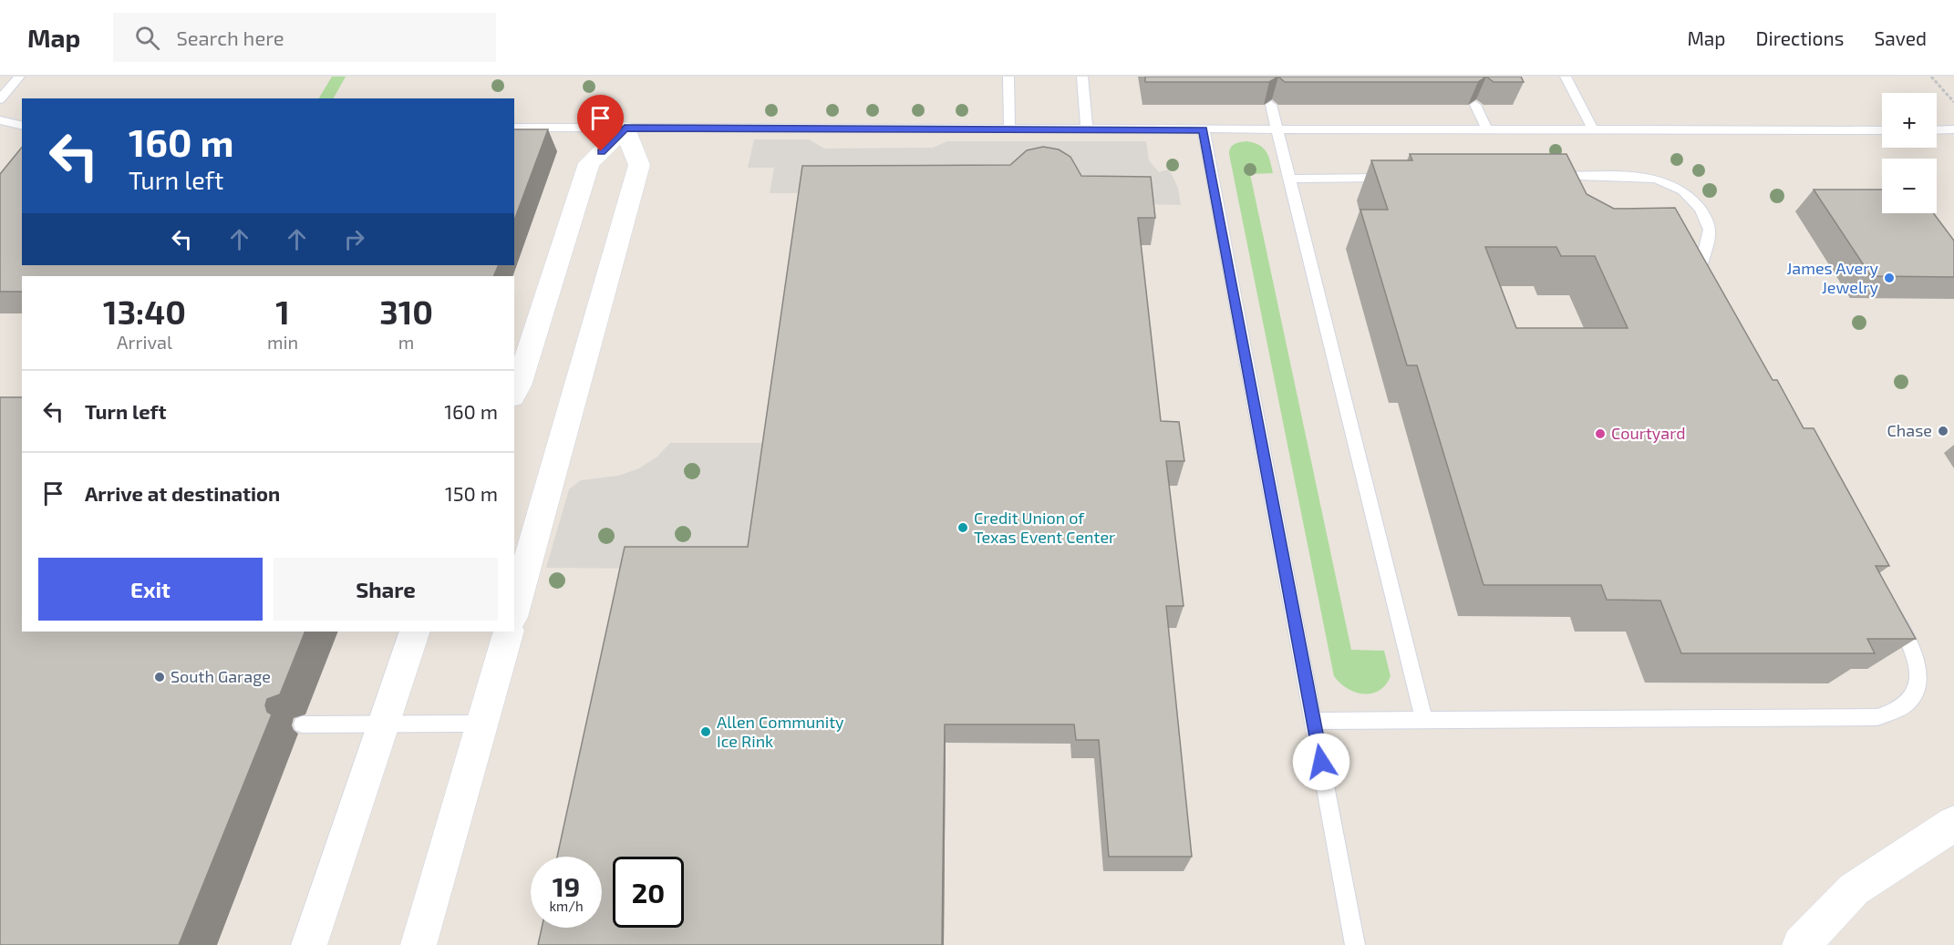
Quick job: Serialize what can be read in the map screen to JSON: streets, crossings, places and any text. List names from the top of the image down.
{
  "places": [
    "James Avery Jewelry",
    "Chase",
    "Courtyard",
    "Credit Union of Texas Event Center",
    "South Garage",
    "Allen Community Ice Rink"
  ],
  "page": {
    "header": "Map",
    "search": "Search here",
    "nav": ["Map", "Directions", "Saved"],
    "map_buttons": ["+", "−"],
    "turn": ["160 m", "Turn left"],
    "eta": [
      "13:40",
      "Arrival",
      "1",
      "min",
      "310",
      "m"
    ],
    "list": [
      {
        "name": "Turn left",
        "value": "160 m"
      },
      {
        "name": "Arrive at destination",
        "value": "150 m"
      }
    ],
    "buttons": ["Exit", "Share"],
    "speed": "19 km/h",
    "limit": "20"
  }
}
